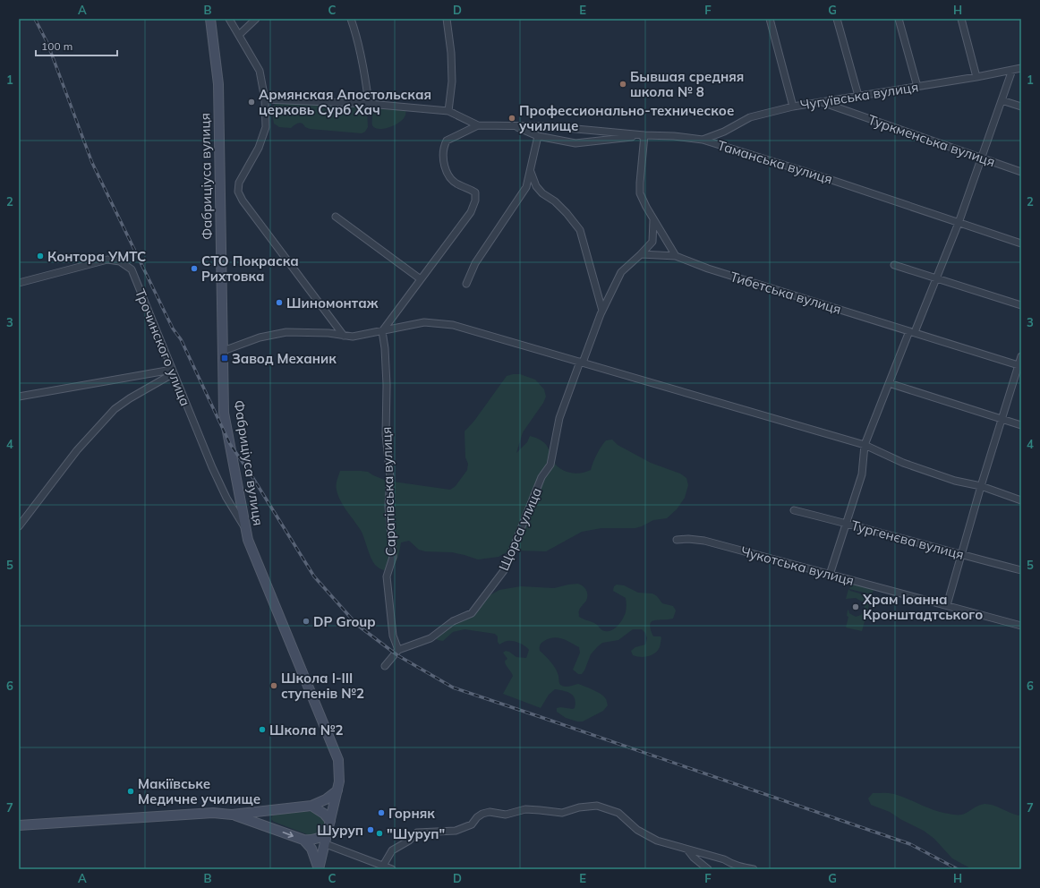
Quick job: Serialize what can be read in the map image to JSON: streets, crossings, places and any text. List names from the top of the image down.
{
  "streets": {
    "main road": ["Фабриціуса вулиця"],
    "street": [
      "Чугуївська вулиця",
      "Туркменська вулиця",
      "Таманська вулиця",
      "Тибетська вулиця",
      "Трочинского улица",
      "Саратівська вулиця",
      "Щорса улица",
      "Тургенєва вулиця",
      "Чукотська вулиця"
    ]
  },
  "crossings": [
    ["Чугуївська вулиця", "Туркменська вулиця"],
    ["Чугуївська вулиця", "Таманська вулиця"],
    ["Фабриціуса вулиця", "Трочинского улица"],
    ["Тибетська вулиця", "Щорса улица"],
    ["Саратівська вулиця", "Щорса улица"]
  ],
  "places": {
    "other": [
      "Бывшая средняя школа № 8",
      "Армянская Апостольская церковь Сурб Хач",
      "Профессионально-техническое училище",
      "Контора УМТС",
      "СТО Покраска Рихтовка",
      "Шиномонтаж",
      "Храм Іоанна Кронштадтського",
      "DP Group",
      "Школа I-III ступенів №2",
      "Школа №2",
      "Макіївське Медичне училище",
      "Горняк",
      "Шуруп",
      "\"Шуруп\""
    ],
    "transit": ["Завод Механик"]
  },
  "scale_bar": "100 m",
  "grid": {
    "columns": [
      "A",
      "B",
      "C",
      "D",
      "E",
      "F",
      "G",
      "H"
    ],
    "rows": [
      "1",
      "2",
      "3",
      "4",
      "5",
      "6",
      "7"
    ]
  }
}
